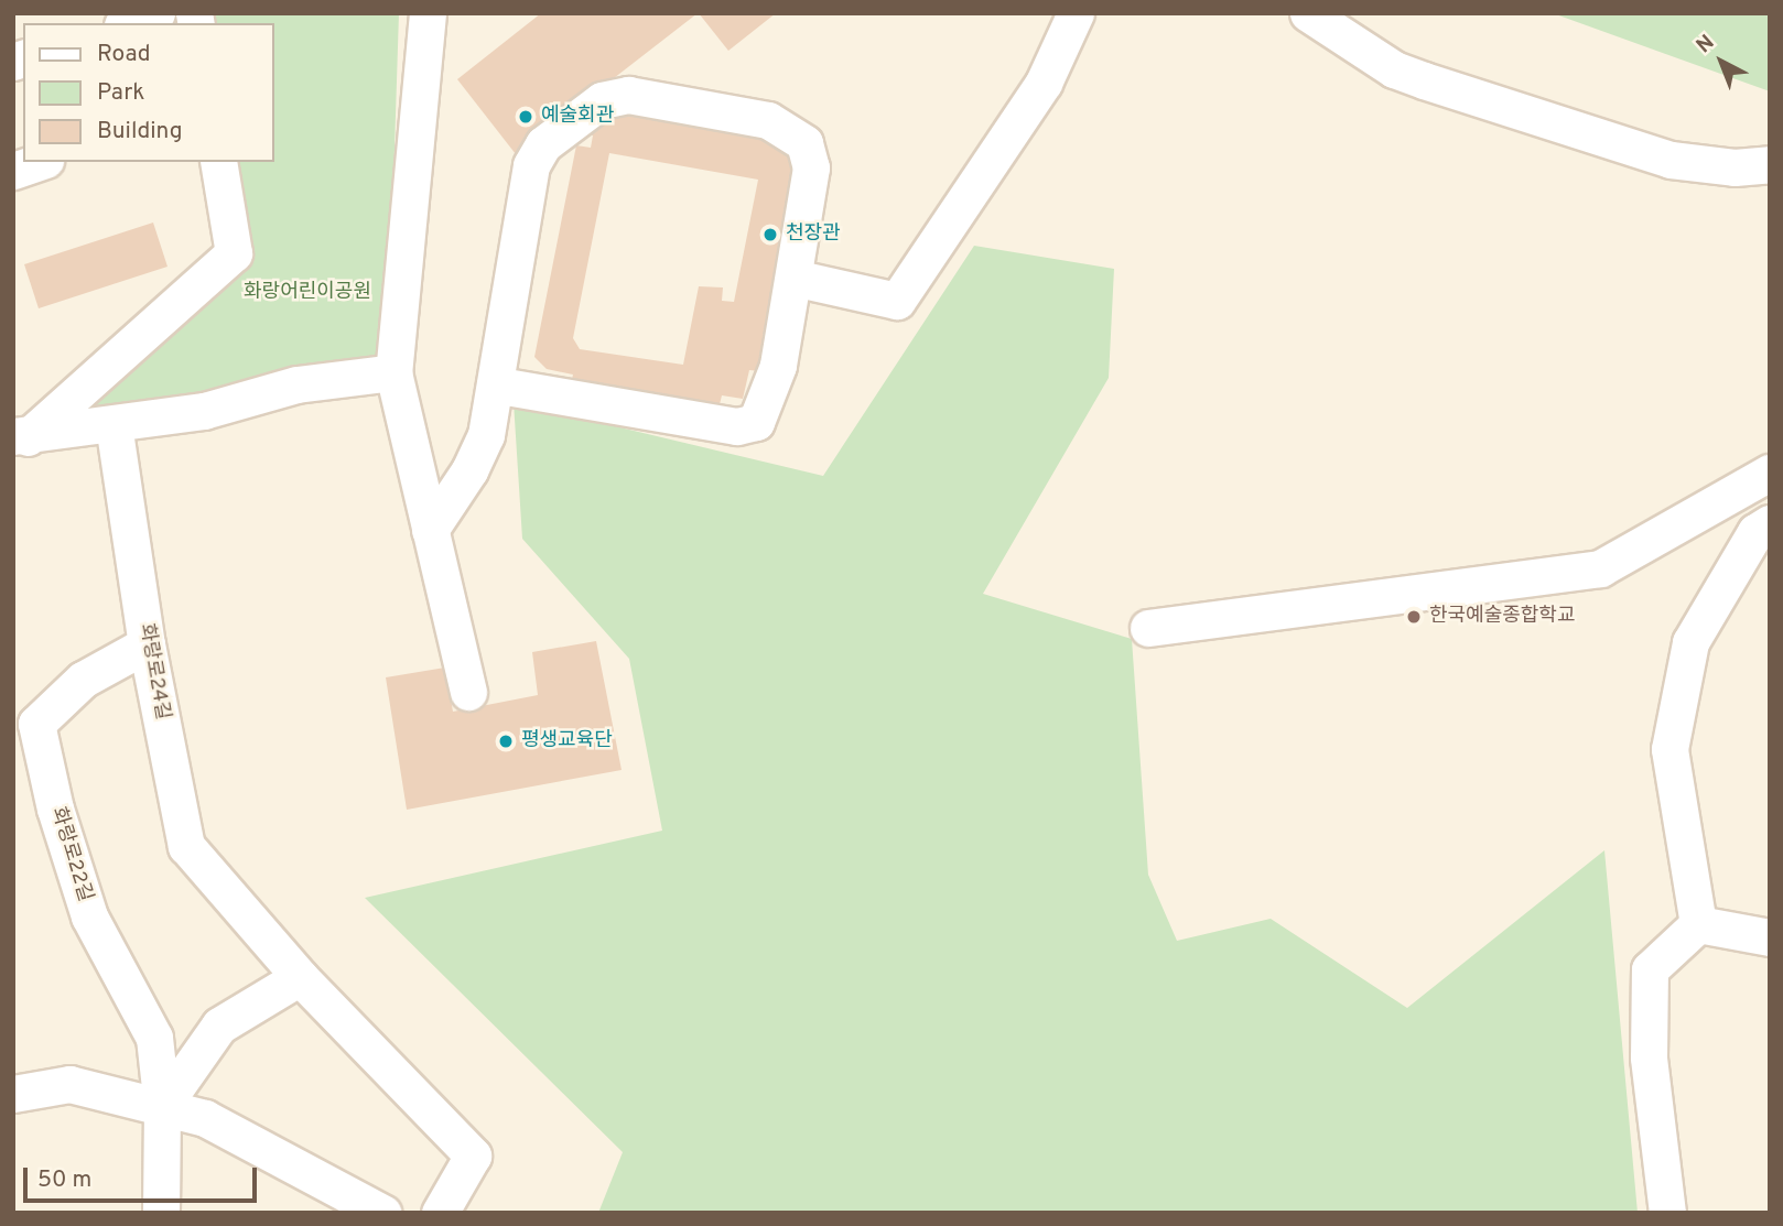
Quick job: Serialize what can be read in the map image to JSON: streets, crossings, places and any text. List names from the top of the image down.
{
  "streets": {
    "street": ["화랑로24길", "화랑로22길"]
  },
  "crossings": [
    ["화랑로24길", "화랑로22길"]
  ],
  "parks": ["화랑어린이공원"],
  "places": [
    "예술회관",
    "천장관",
    "한국예술종합학교",
    "평생교육단"
  ],
  "legend": ["Road", "Park", "Building"],
  "scale_bar": "50 m",
  "north": "top left"
}
